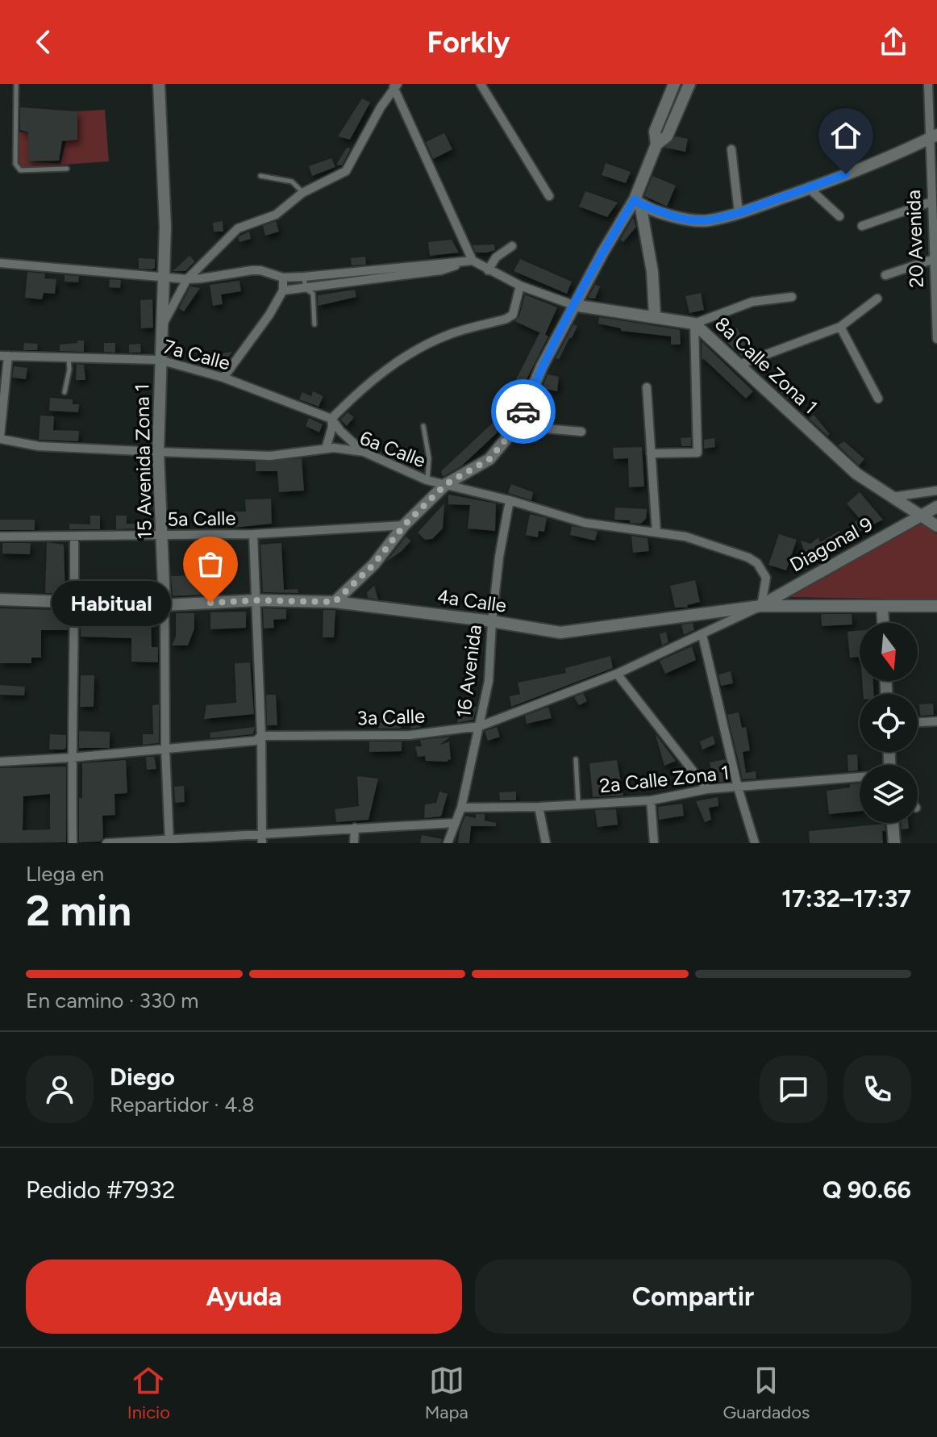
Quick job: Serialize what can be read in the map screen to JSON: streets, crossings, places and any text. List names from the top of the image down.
{
  "streets": {
    "main road": [
      "8a Calle Zona 1",
      "15 Avenida Zona 1",
      "Diagonal 9",
      "4a Calle"
    ],
    "street": [
      "20 Avenida",
      "7a Calle",
      "6a Calle",
      "5a Calle",
      "16 Avenida",
      "3a Calle",
      "2a Calle Zona 1"
    ]
  },
  "crossings": [
    ["7a Calle", "6a Calle"],
    ["7a Calle", "15 Avenida Zona 1"],
    ["8a Calle Zona 1", "Diagonal 9"],
    ["6a Calle", "15 Avenida Zona 1"],
    ["6a Calle", "Diagonal 9"],
    ["6a Calle", "4a Calle"],
    ["6a Calle", "16 Avenida"],
    ["6a Calle", "3a Calle"],
    ["15 Avenida Zona 1", "5a Calle"],
    ["15 Avenida Zona 1", "4a Calle"],
    ["15 Avenida Zona 1", "3a Calle"],
    ["Diagonal 9", "4a Calle"],
    ["Diagonal 9", "3a Calle"],
    ["4a Calle", "16 Avenida"],
    ["4a Calle", "3a Calle"],
    ["16 Avenida", "3a Calle"],
    ["16 Avenida", "2a Calle Zona 1"]
  ],
  "places": ["Habitual"],
  "north": "bottom",
  "page": {
    "header": "Forkly",
    "bubble": "Habitual",
    "heading": ["2 min", "Llega en", "17:32–17:37"],
    "panel": [
      "Diego",
      "Repartidor · 4.8",
      "Pedido #7932",
      "Q 90.66"
    ],
    "bar": "En camino · 330 m",
    "buttons": ["Ayuda", "Compartir"],
    "tabs": ["Inicio", "Mapa", "Guardados"]
  }
}
